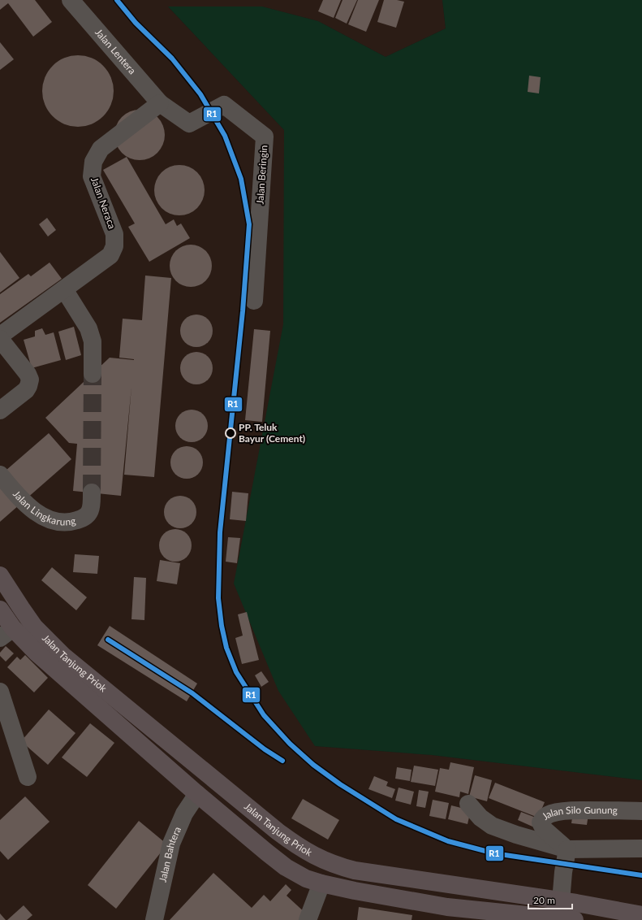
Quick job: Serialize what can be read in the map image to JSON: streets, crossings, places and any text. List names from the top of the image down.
{
  "streets": {
    "highway": ["Jalan Tanjung Priok"],
    "street": [
      "Jalan Lentera",
      "Jalan Beringin",
      "Jalan Neraca",
      "Jalan Lingkarung",
      "Jalan Silo Gunung",
      "Jalan Bahtera"
    ]
  },
  "crossings": [
    ["Jalan Lentera", "Jalan Beringin"],
    ["Jalan Lentera", "Jalan Neraca"],
    ["Jalan Beringin", "Jalan Neraca"],
    ["Jalan Tanjung Priok", "Jalan Bahtera"]
  ],
  "places": ["PP. Teluk Bayur (Cement)"],
  "lines": ["transit line R1"],
  "scale_bar": "20 m"
}
